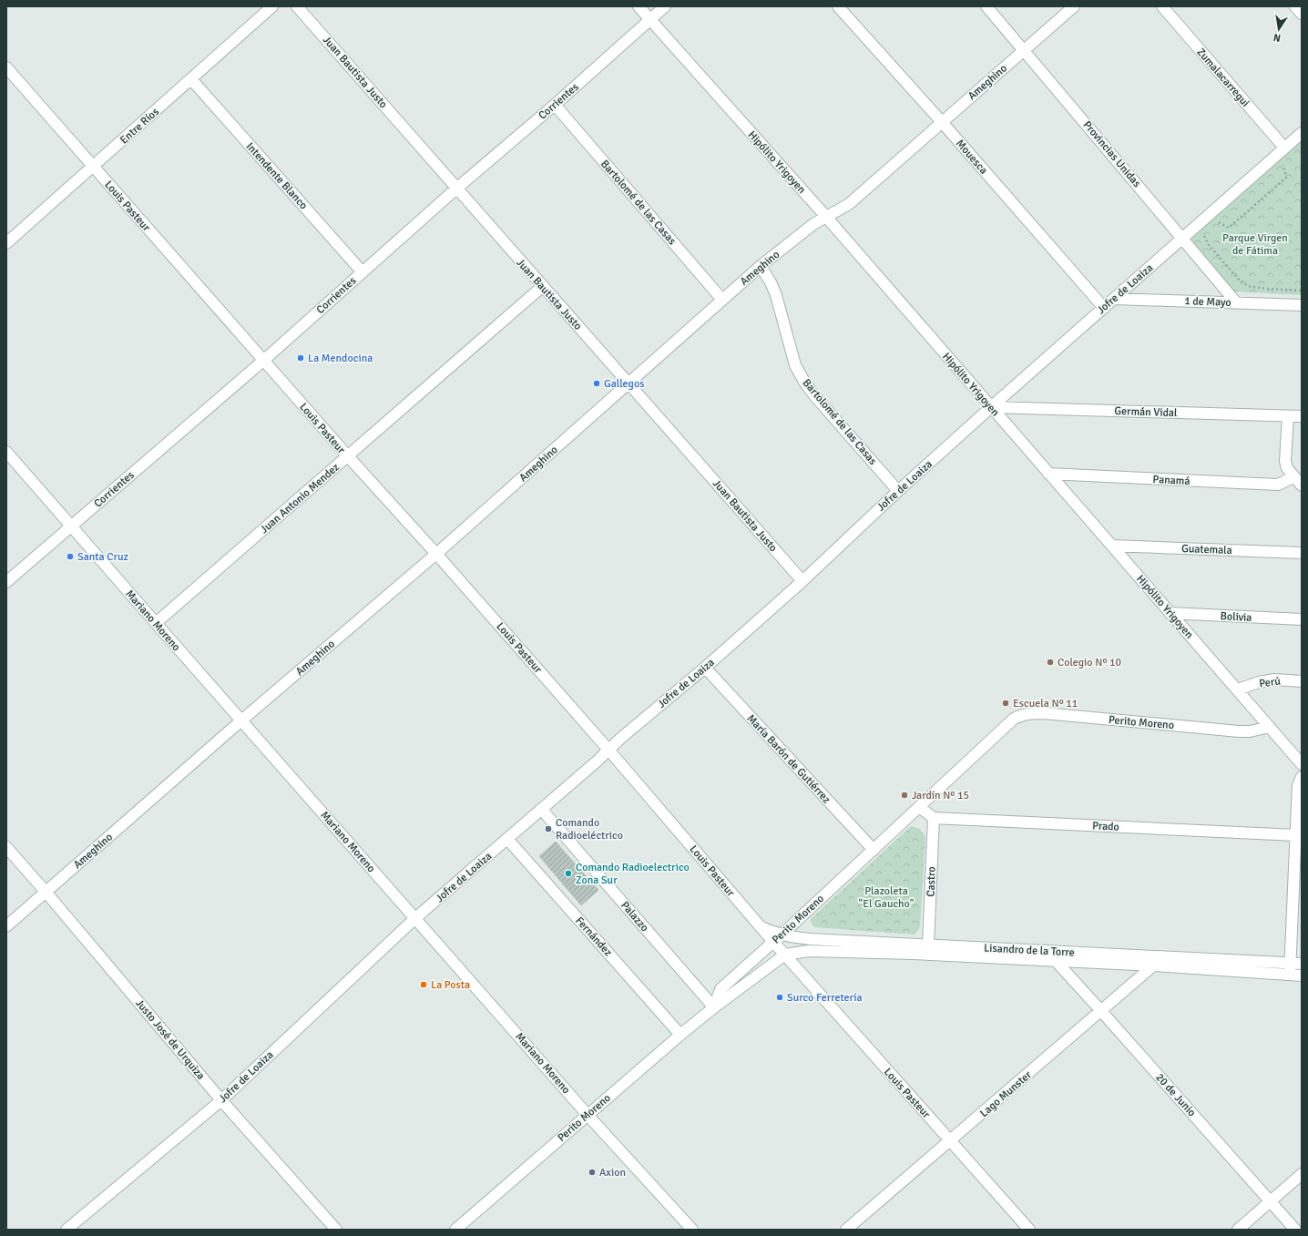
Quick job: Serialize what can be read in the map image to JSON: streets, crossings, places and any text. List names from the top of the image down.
{
  "streets": {
    "street": [
      "Juan Bautista Justo",
      "Zumalacarregui",
      "Ameghino",
      "Corrientes",
      "Entre Ríos",
      "Provincias Unidas",
      "Mouesca",
      "Hipólito Yrigoyen",
      "Intendente Blanco",
      "Bartolomé de las Casas",
      "Louis Pasteur",
      "Jofre de Loaiza",
      "1 de Mayo",
      "Germán Vidal",
      "Panamá",
      "Juan Antonio Mendez",
      "Guatemala",
      "Bolivia",
      "Mariano Moreno",
      "Perú",
      "Perito Moreno",
      "María Barón de Gutiérrez",
      "Prado",
      "Castro",
      "Palazzo",
      "Fernández",
      "Lisandro de la Torre",
      "Justo José de Urquiza",
      "Lago Munster",
      "20 de Junio"
    ]
  },
  "crossings": [
    ["Juan Bautista Justo", "Ameghino"],
    ["Juan Bautista Justo", "Corrientes"],
    ["Juan Bautista Justo", "Jofre de Loaiza"],
    ["Juan Bautista Justo", "Juan Antonio Mendez"],
    ["Zumalacarregui", "Jofre de Loaiza"],
    ["Ameghino", "Provincias Unidas"],
    ["Ameghino", "Mouesca"],
    ["Ameghino", "Hipólito Yrigoyen"],
    ["Ameghino", "Bartolomé de las Casas"],
    ["Ameghino", "Louis Pasteur"],
    ["Ameghino", "Mariano Moreno"],
    ["Ameghino", "Justo José de Urquiza"],
    ["Corrientes", "Hipólito Yrigoyen"],
    ["Corrientes", "Intendente Blanco"],
    ["Corrientes", "Bartolomé de las Casas"],
    ["Corrientes", "Louis Pasteur"],
    ["Corrientes", "Mariano Moreno"],
    ["Entre Ríos", "Intendente Blanco"],
    ["Entre Ríos", "Louis Pasteur"],
    ["Provincias Unidas", "Jofre de Loaiza"],
    ["Provincias Unidas", "1 de Mayo"],
    ["Mouesca", "Jofre de Loaiza"],
    ["Hipólito Yrigoyen", "Jofre de Loaiza"],
    ["Hipólito Yrigoyen", "Germán Vidal"],
    ["Hipólito Yrigoyen", "Panamá"],
    ["Hipólito Yrigoyen", "Guatemala"],
    ["Hipólito Yrigoyen", "Bolivia"],
    ["Hipólito Yrigoyen", "Perú"],
    ["Hipólito Yrigoyen", "Perito Moreno"],
    ["Bartolomé de las Casas", "Jofre de Loaiza"],
    ["Louis Pasteur", "Jofre de Loaiza"],
    ["Louis Pasteur", "Juan Antonio Mendez"],
    ["Louis Pasteur", "Perito Moreno"],
    ["Louis Pasteur", "Lisandro de la Torre"],
    ["Louis Pasteur", "Lago Munster"],
    ["Jofre de Loaiza", "1 de Mayo"],
    ["Jofre de Loaiza", "Germán Vidal"],
    ["Jofre de Loaiza", "Mariano Moreno"],
    ["Jofre de Loaiza", "María Barón de Gutiérrez"],
    ["Jofre de Loaiza", "Palazzo"],
    ["Jofre de Loaiza", "Fernández"],
    ["Jofre de Loaiza", "Justo José de Urquiza"],
    ["Juan Antonio Mendez", "Mariano Moreno"],
    ["Mariano Moreno", "Perito Moreno"],
    ["Perito Moreno", "María Barón de Gutiérrez"],
    ["Perito Moreno", "Palazzo"],
    ["Perito Moreno", "Fernández"],
    ["Perito Moreno", "Lisandro de la Torre"],
    ["Prado", "Castro"],
    ["Castro", "Lisandro de la Torre"],
    ["Lisandro de la Torre", "Lago Munster"],
    ["Lisandro de la Torre", "20 de Junio"],
    ["Lago Munster", "20 de Junio"]
  ],
  "parks": ["Parque Virgen de Fátima", "Plazoleta \"El Gaucho\""],
  "places": [
    "La Mendocina",
    "Gallegos",
    "Santa Cruz",
    "Colegio Nº 10",
    "Escuela Nº 11",
    "Jardín Nº 15",
    "Comando Radioeléctrico",
    "Comando Radioelectrico Zona Sur",
    "La Posta",
    "Surco Ferretería",
    "Axion"
  ],
  "north": "bottom"
}
